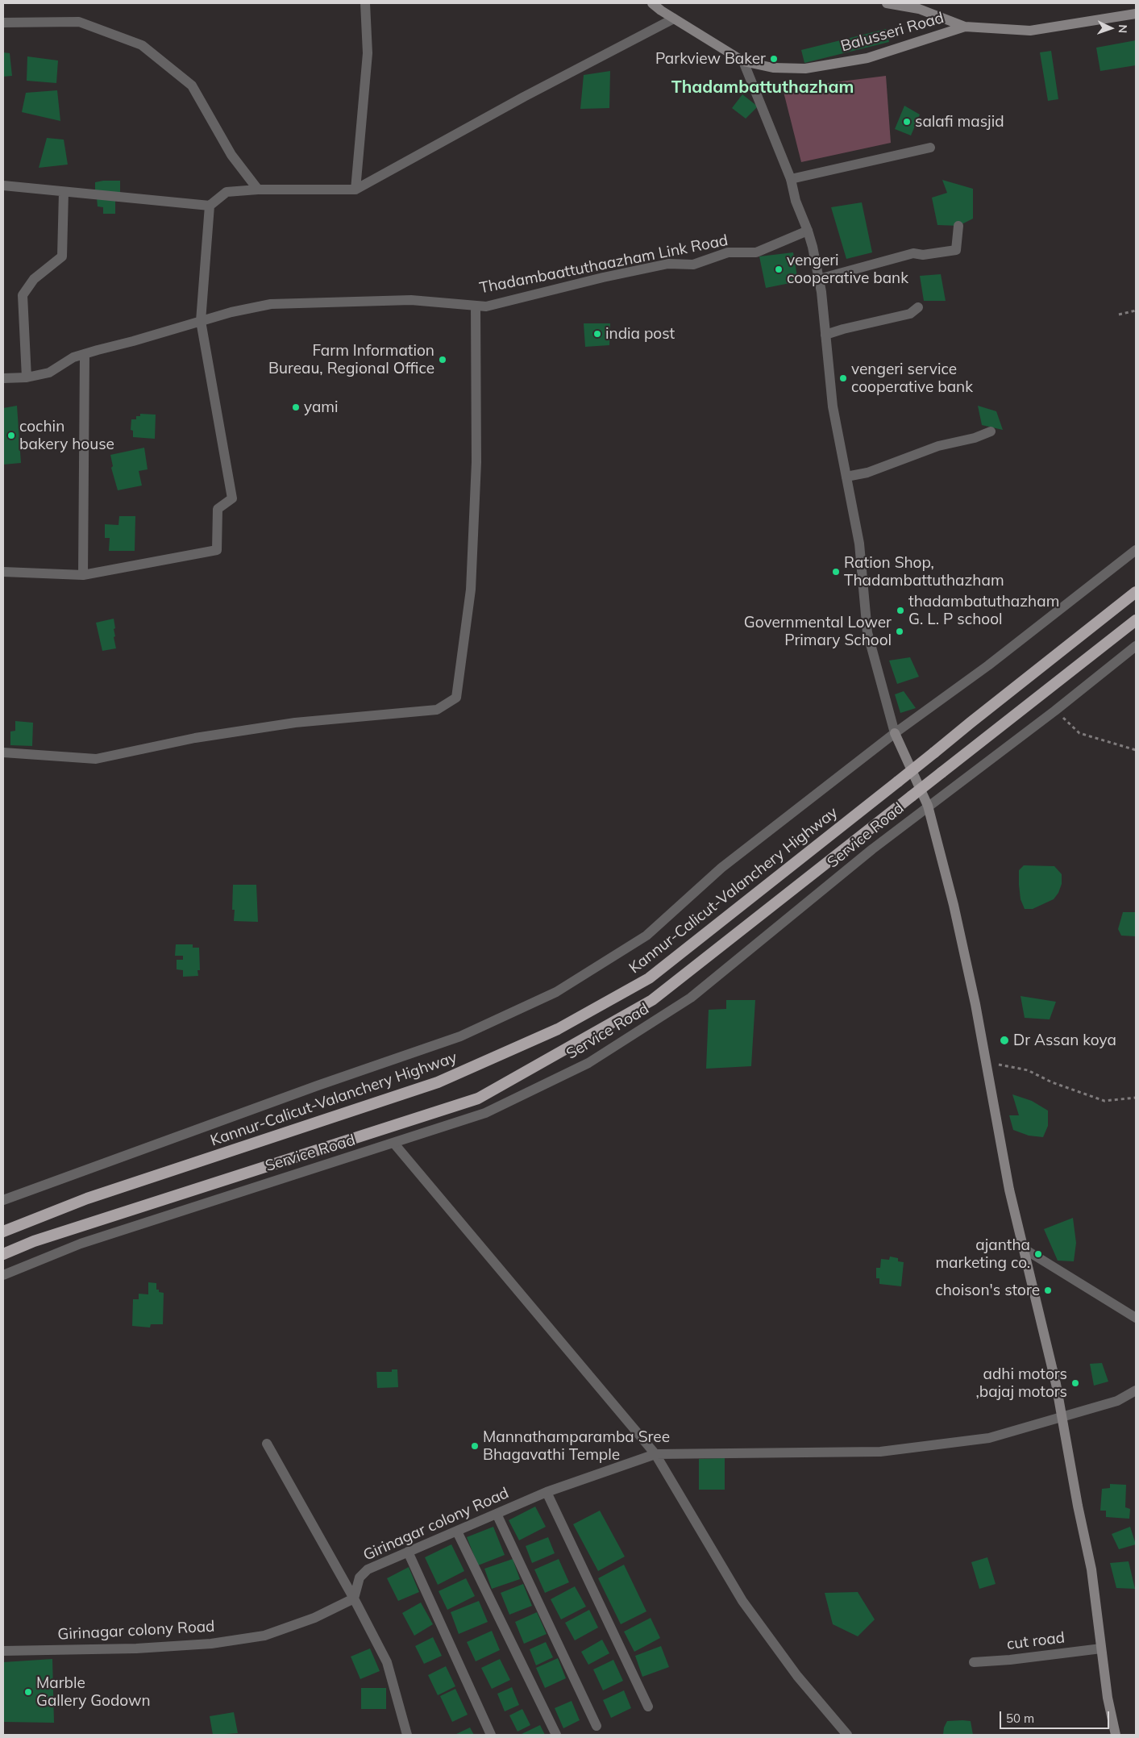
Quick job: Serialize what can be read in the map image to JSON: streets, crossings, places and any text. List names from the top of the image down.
{
  "streets": {
    "highway": ["Kannur-Calicut-Valanchery Highway"],
    "main road": ["Balusseri Road"],
    "street": [
      "Thadambaattuthaazham Link Road",
      "Service Road",
      "Girinagar colony Road",
      "cut road"
    ]
  },
  "districts": ["Thadambattuthazham"],
  "places": [
    "Parkview Baker",
    "salafi masjid",
    "vengeri cooperative bank",
    "india post",
    "Farm Information Bureau, Regional Office",
    "vengeri service cooperative bank",
    "yami",
    "cochin bakery house",
    "Ration Shop, Thadambattuthazham",
    "thadambatuthazham G. L. P school",
    "Governmental Lower Primary School",
    "Dr Assan koya",
    "ajantha marketing co.",
    "choison's store",
    "adhi motors ,bajaj motors",
    "Mannathamparamba Sree Bhagavathi Temple",
    "Marble Gallery Godown"
  ],
  "scale_bar": "50 m",
  "north": "right"
}
